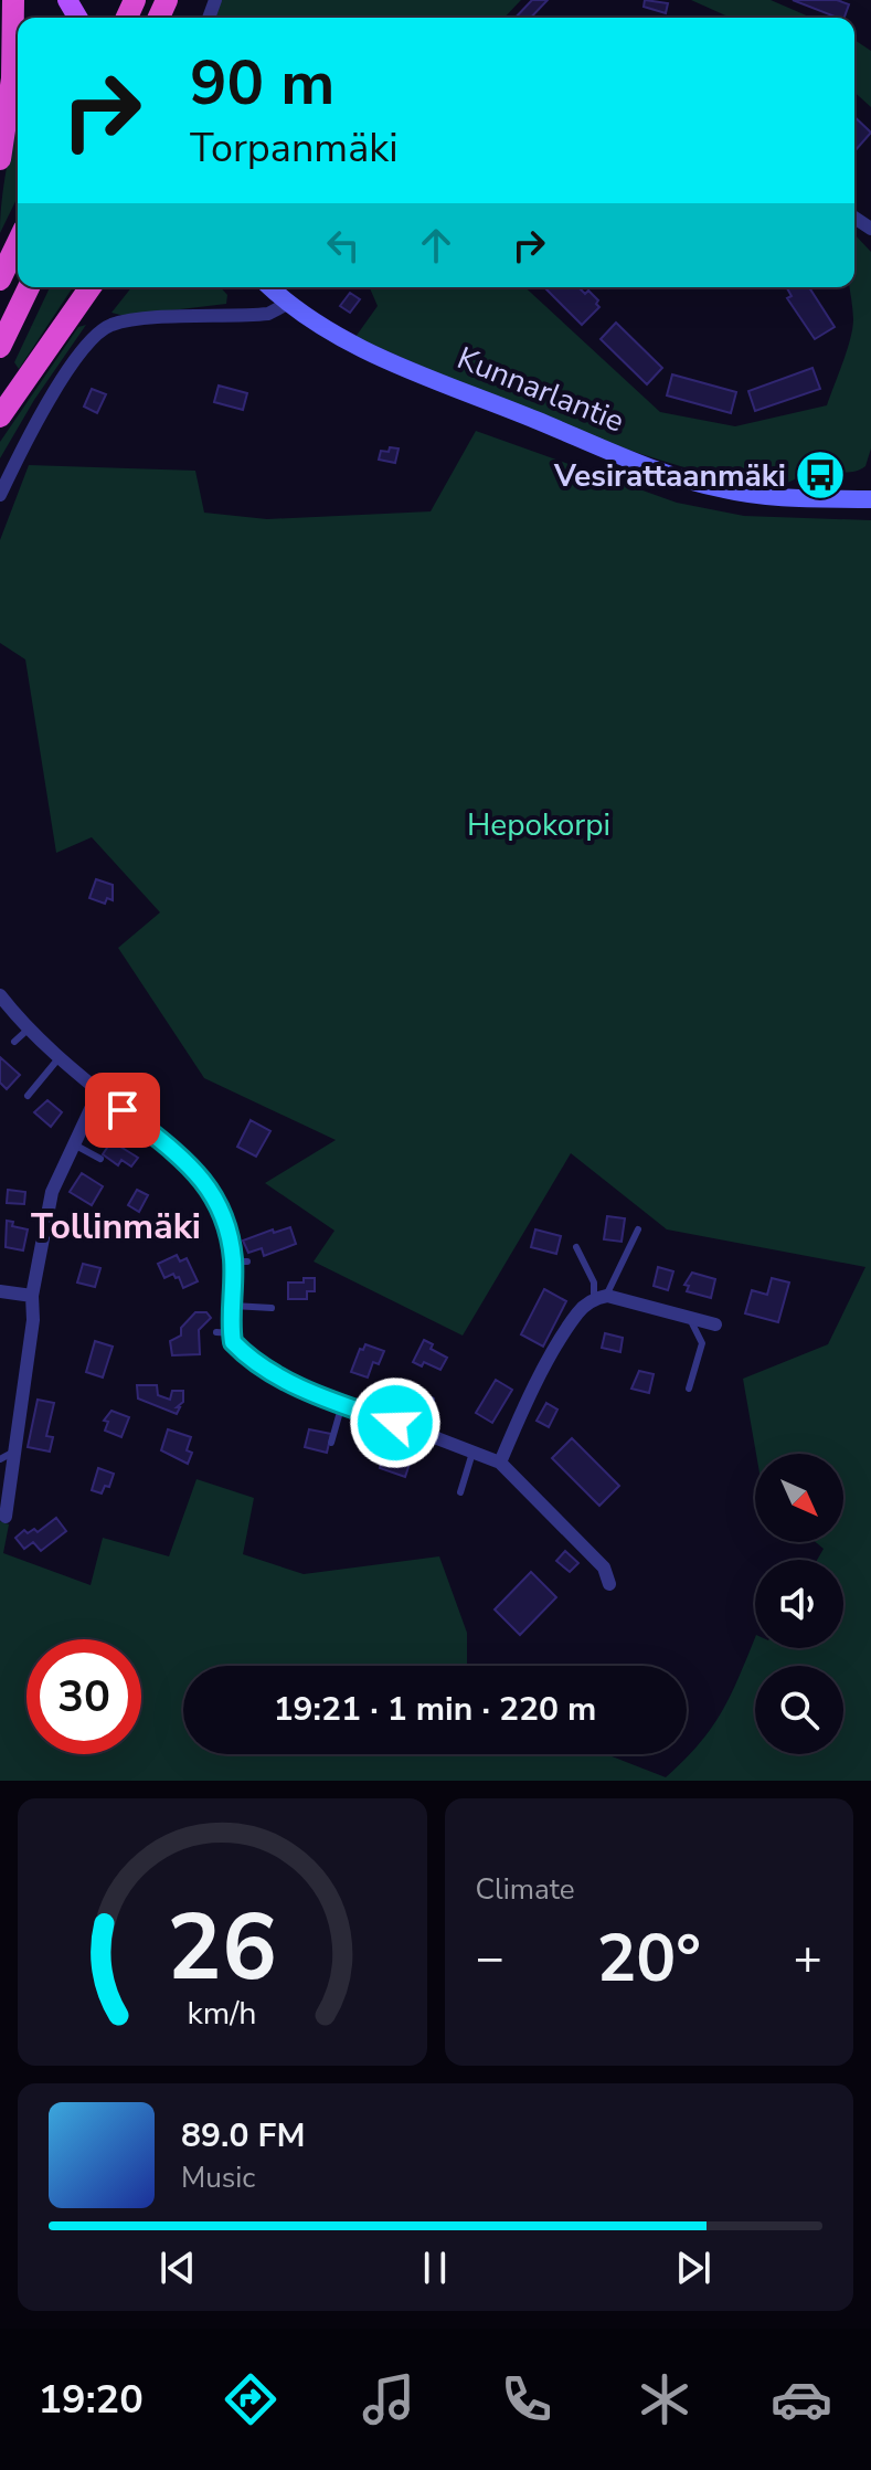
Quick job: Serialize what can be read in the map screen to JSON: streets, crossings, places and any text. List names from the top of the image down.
{
  "streets": {
    "main road": ["Kunnarlantie"]
  },
  "districts": ["Tollinmäki"],
  "parks": ["Hepokorpi"],
  "places": {
    "bus stop": ["Vesirattaanmäki"]
  },
  "north": "bottom right",
  "page": {
    "turn": ["90 m", "Torpanmäki"],
    "limit": "30",
    "trip": "19:21 · 1 min · 220 m",
    "tile": "Climate",
    "heat": ["−", "20°", "+"],
    "song": ["89.0 FM", "Music"],
    "tabs": "19:20",
    "gauge": ["26", "km/h"]
  }
}
